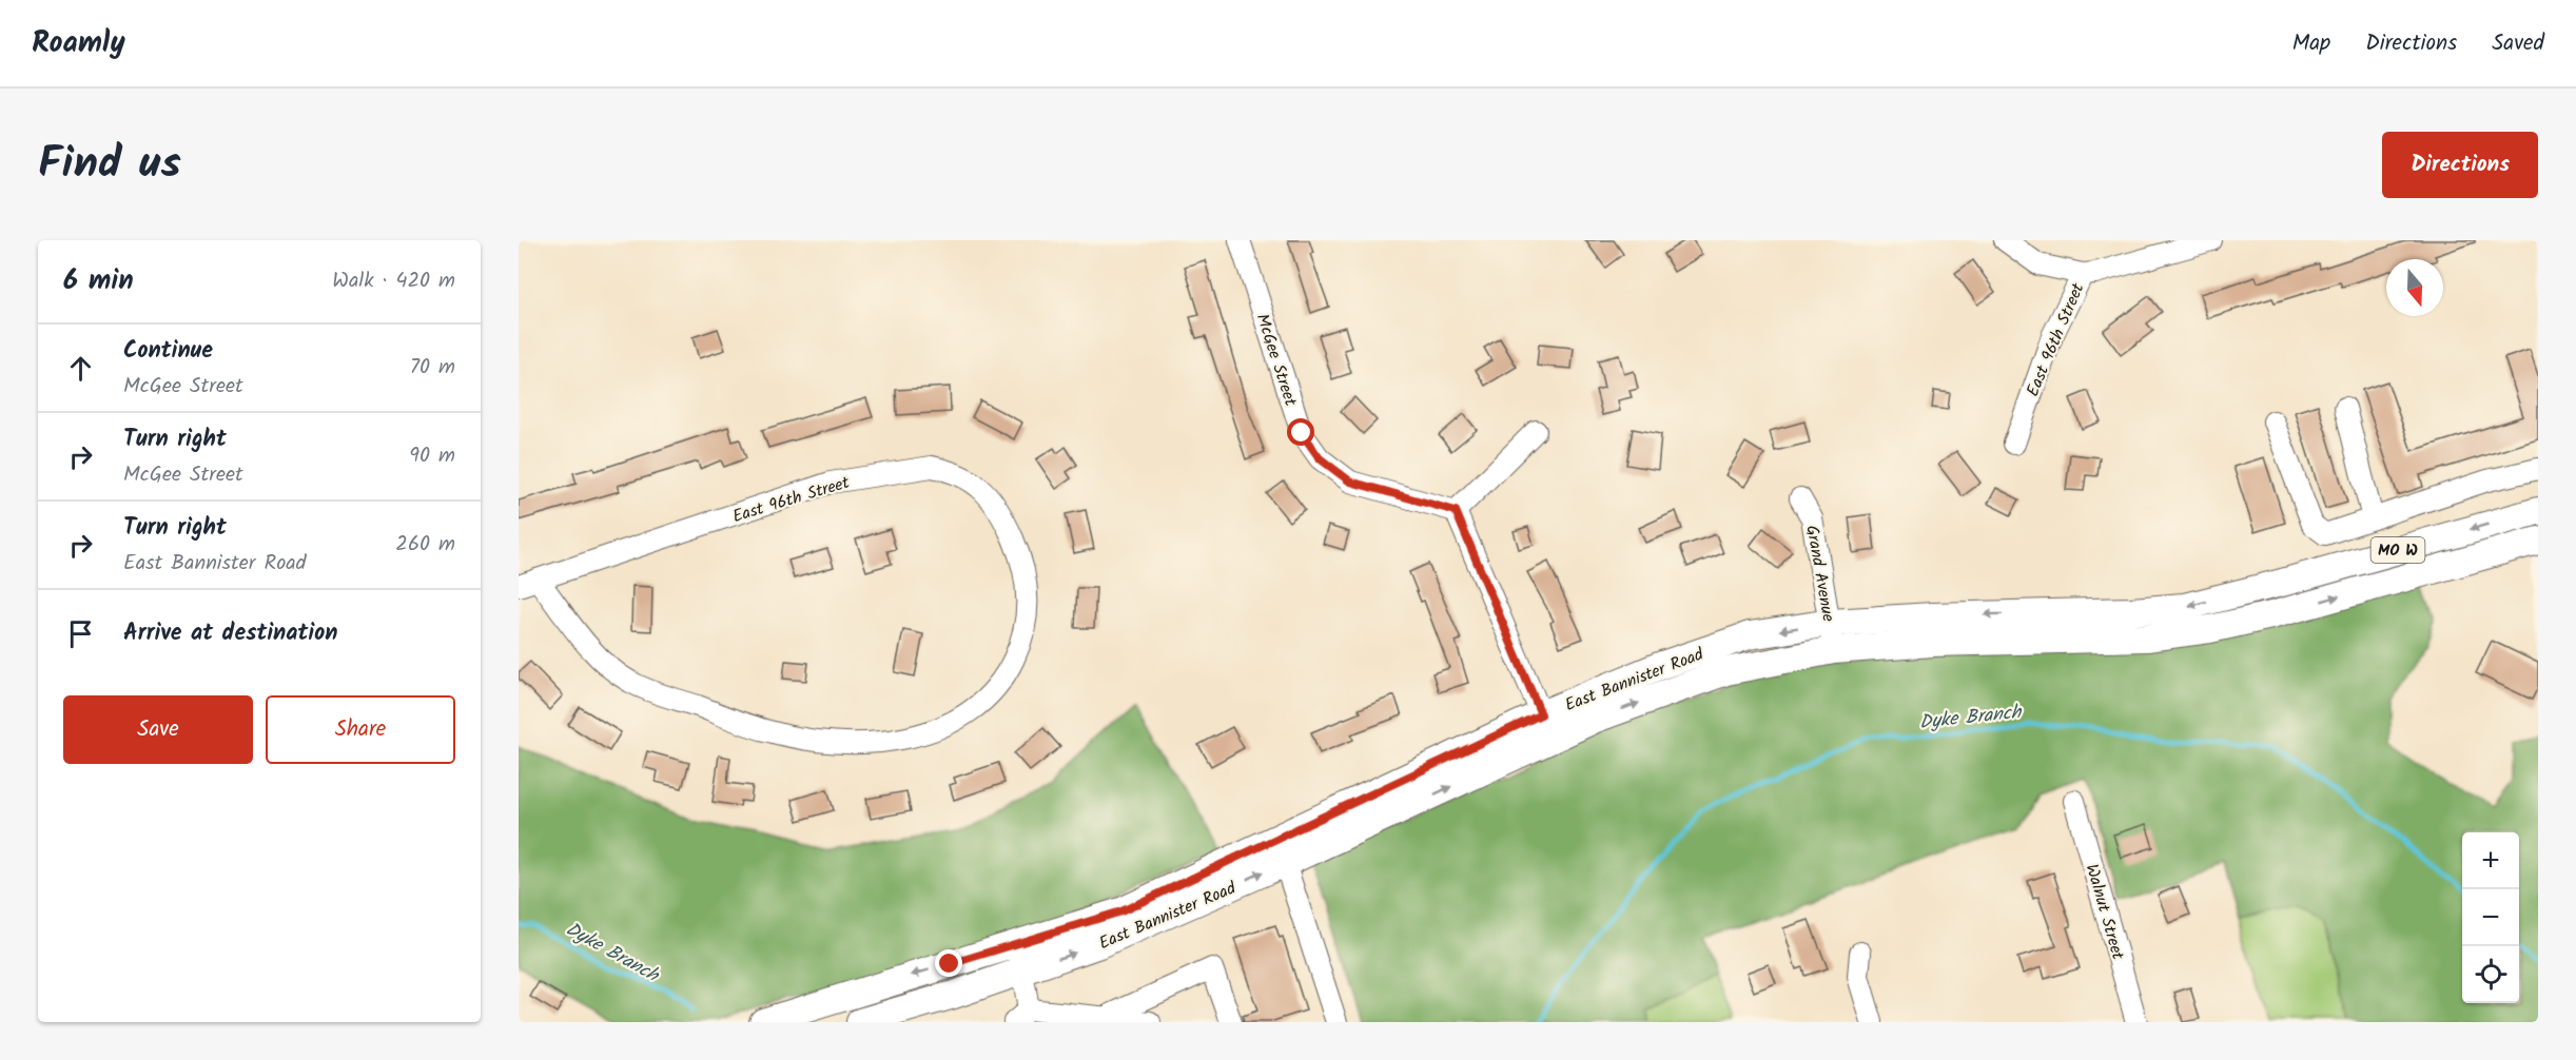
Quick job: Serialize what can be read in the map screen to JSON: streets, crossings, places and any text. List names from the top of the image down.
{
  "streets": {
    "main road": ["MO W", "East Bannister Road"],
    "street": [
      "East 96th Street",
      "McGee Street",
      "Grand Avenue",
      "Walnut Street"
    ]
  },
  "crossings": [
    ["MO W", "East Bannister Road"],
    ["Grand Avenue", "East Bannister Road"]
  ],
  "water": ["Dyke Branch"],
  "north": "bottom",
  "page": {
    "header": "Roamly",
    "nav": ["Map", "Directions", "Saved"],
    "title": "Find us",
    "buttons": [
      "Directions",
      ["Save", "Share"]
    ],
    "heading": ["6 min", "Walk · 420 m"],
    "list": [
      ["Continue", "McGee Street", "70 m"],
      ["Turn right", "McGee Street", "90 m"],
      ["Turn right", "East Bannister Road", "260 m"],
      "Arrive at destination"
    ],
    "map_buttons": ["+", "−"]
  }
}
